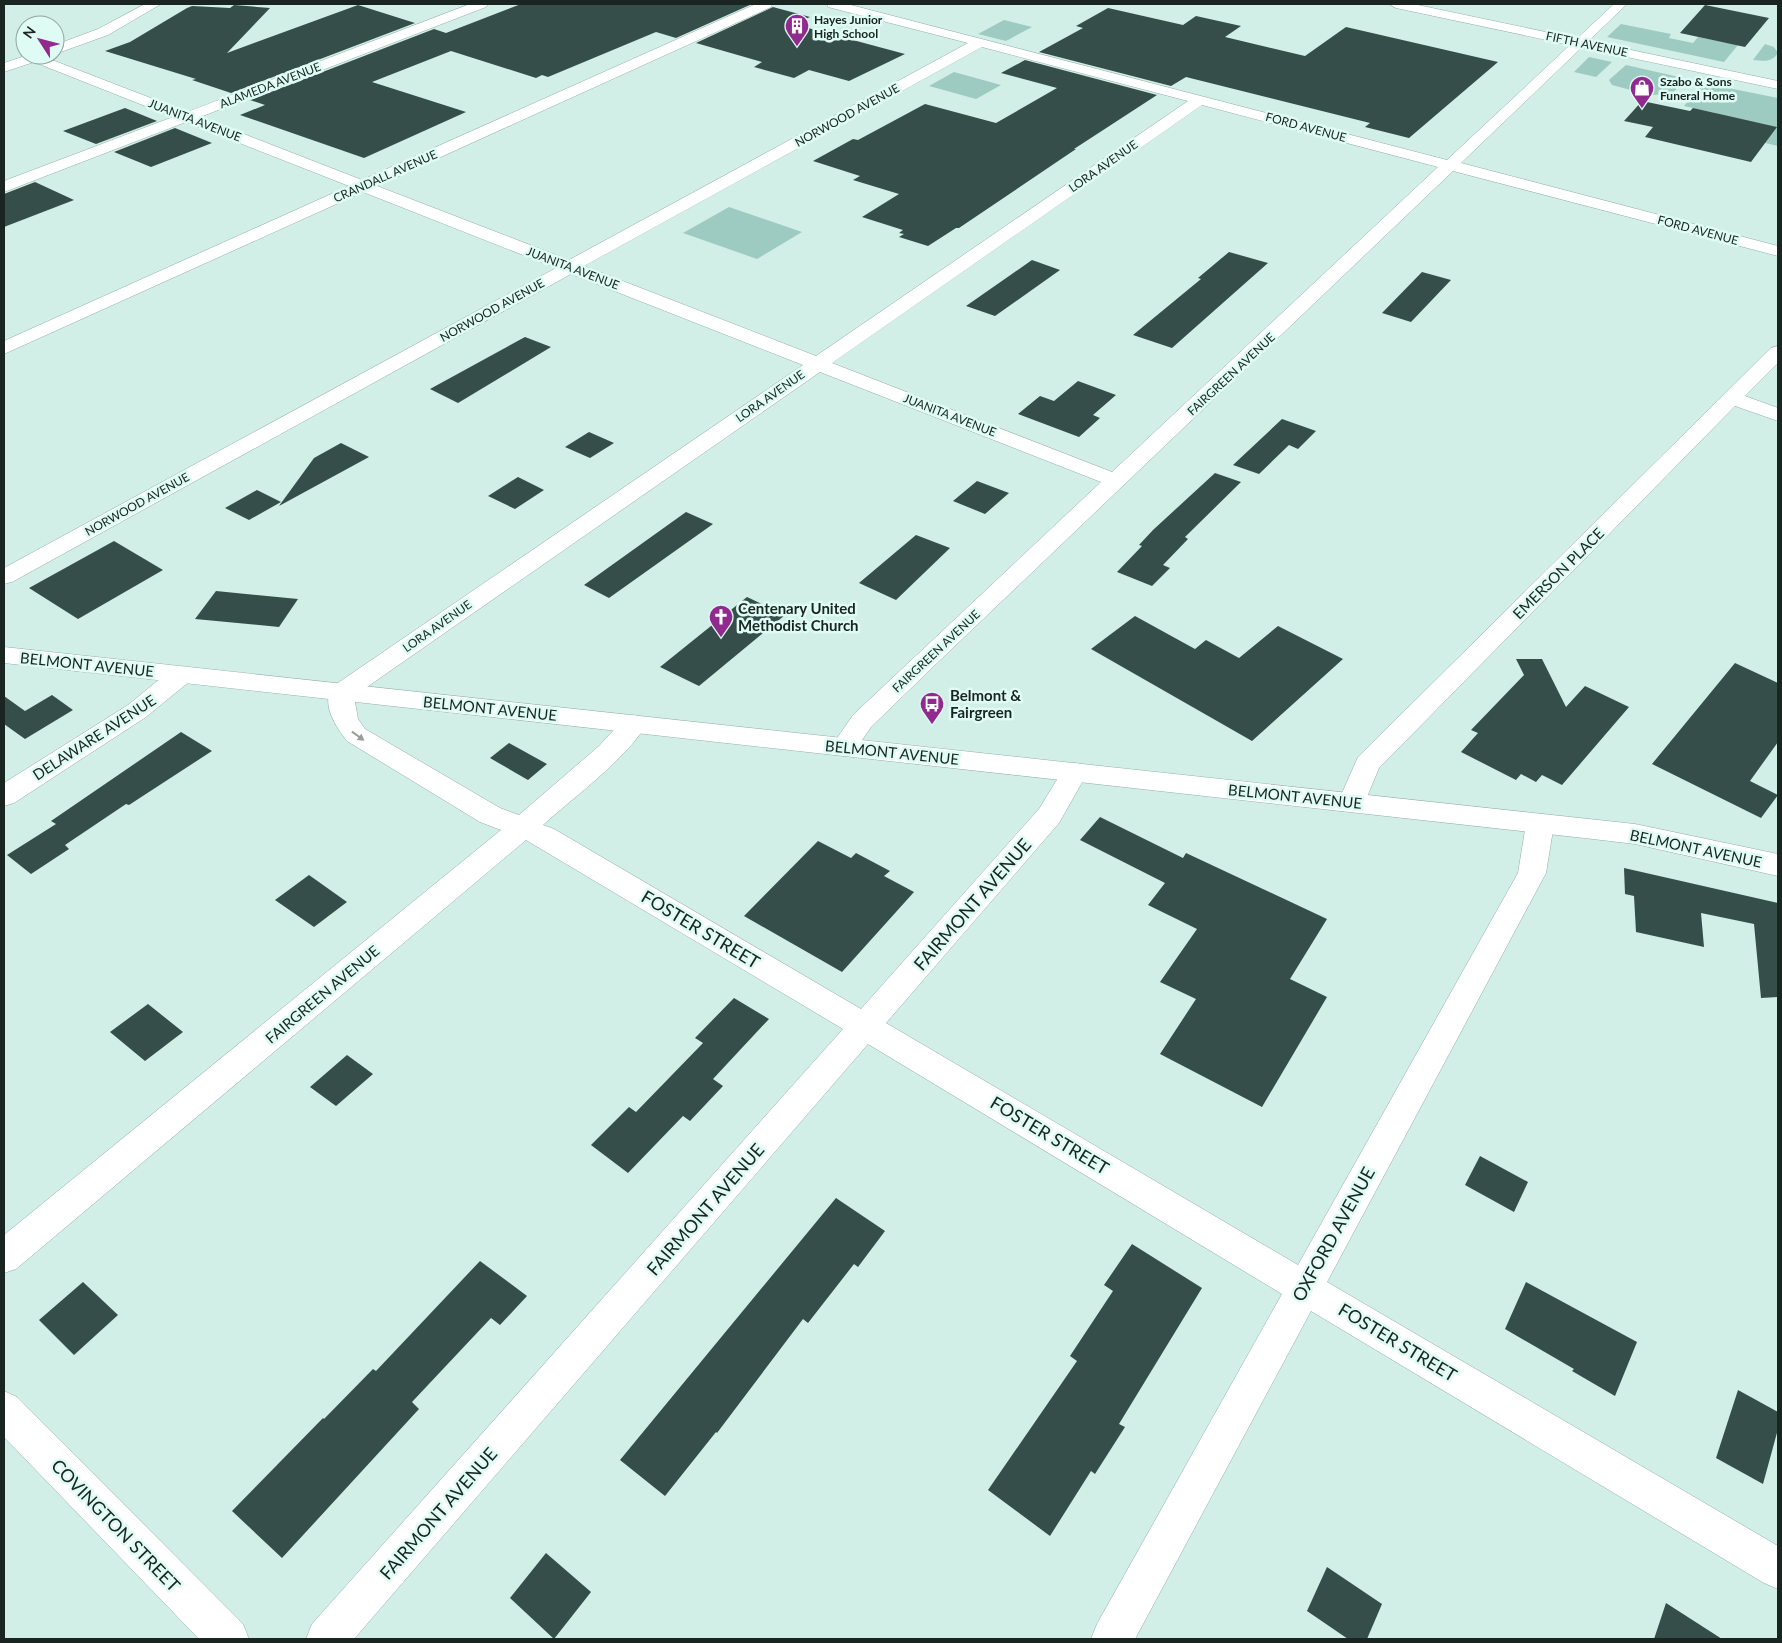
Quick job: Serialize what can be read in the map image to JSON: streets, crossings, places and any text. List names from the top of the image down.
{
  "streets": {
    "street": [
      "FIFTH AVENUE",
      "ALAMEDA AVENUE",
      "NORWOOD AVENUE",
      "JUANITA AVENUE",
      "FORD AVENUE",
      "LORA AVENUE",
      "CRANDALL AVENUE",
      "FAIRGREEN AVENUE",
      "EMERSON PLACE",
      "BELMONT AVENUE",
      "DELAWARE AVENUE",
      "FAIRMONT AVENUE",
      "FOSTER STREET",
      "OXFORD AVENUE",
      "COVINGTON STREET"
    ]
  },
  "crossings": [
    ["FIFTH AVENUE", "FAIRGREEN AVENUE"],
    ["ALAMEDA AVENUE", "JUANITA AVENUE"],
    ["NORWOOD AVENUE", "JUANITA AVENUE"],
    ["NORWOOD AVENUE", "FORD AVENUE"],
    ["JUANITA AVENUE", "LORA AVENUE"],
    ["JUANITA AVENUE", "CRANDALL AVENUE"],
    ["JUANITA AVENUE", "FAIRGREEN AVENUE"],
    ["FORD AVENUE", "LORA AVENUE"],
    ["FORD AVENUE", "FAIRGREEN AVENUE"],
    ["LORA AVENUE", "BELMONT AVENUE"],
    ["LORA AVENUE", "FOSTER STREET"],
    ["FAIRGREEN AVENUE", "BELMONT AVENUE"],
    ["FAIRGREEN AVENUE", "FOSTER STREET"],
    ["EMERSON PLACE", "BELMONT AVENUE"],
    ["BELMONT AVENUE", "DELAWARE AVENUE"],
    ["BELMONT AVENUE", "FAIRMONT AVENUE"],
    ["BELMONT AVENUE", "FOSTER STREET"],
    ["BELMONT AVENUE", "OXFORD AVENUE"],
    ["FAIRMONT AVENUE", "FOSTER STREET"],
    ["FOSTER STREET", "OXFORD AVENUE"]
  ],
  "places": {
    "building": ["Hayes Junior High School"],
    "shop": ["Szabo & Sons Funeral Home"],
    "church": ["Centenary United Methodist Church"],
    "bus stop": ["Belmont & Fairgreen"]
  },
  "north": "top left"
}
